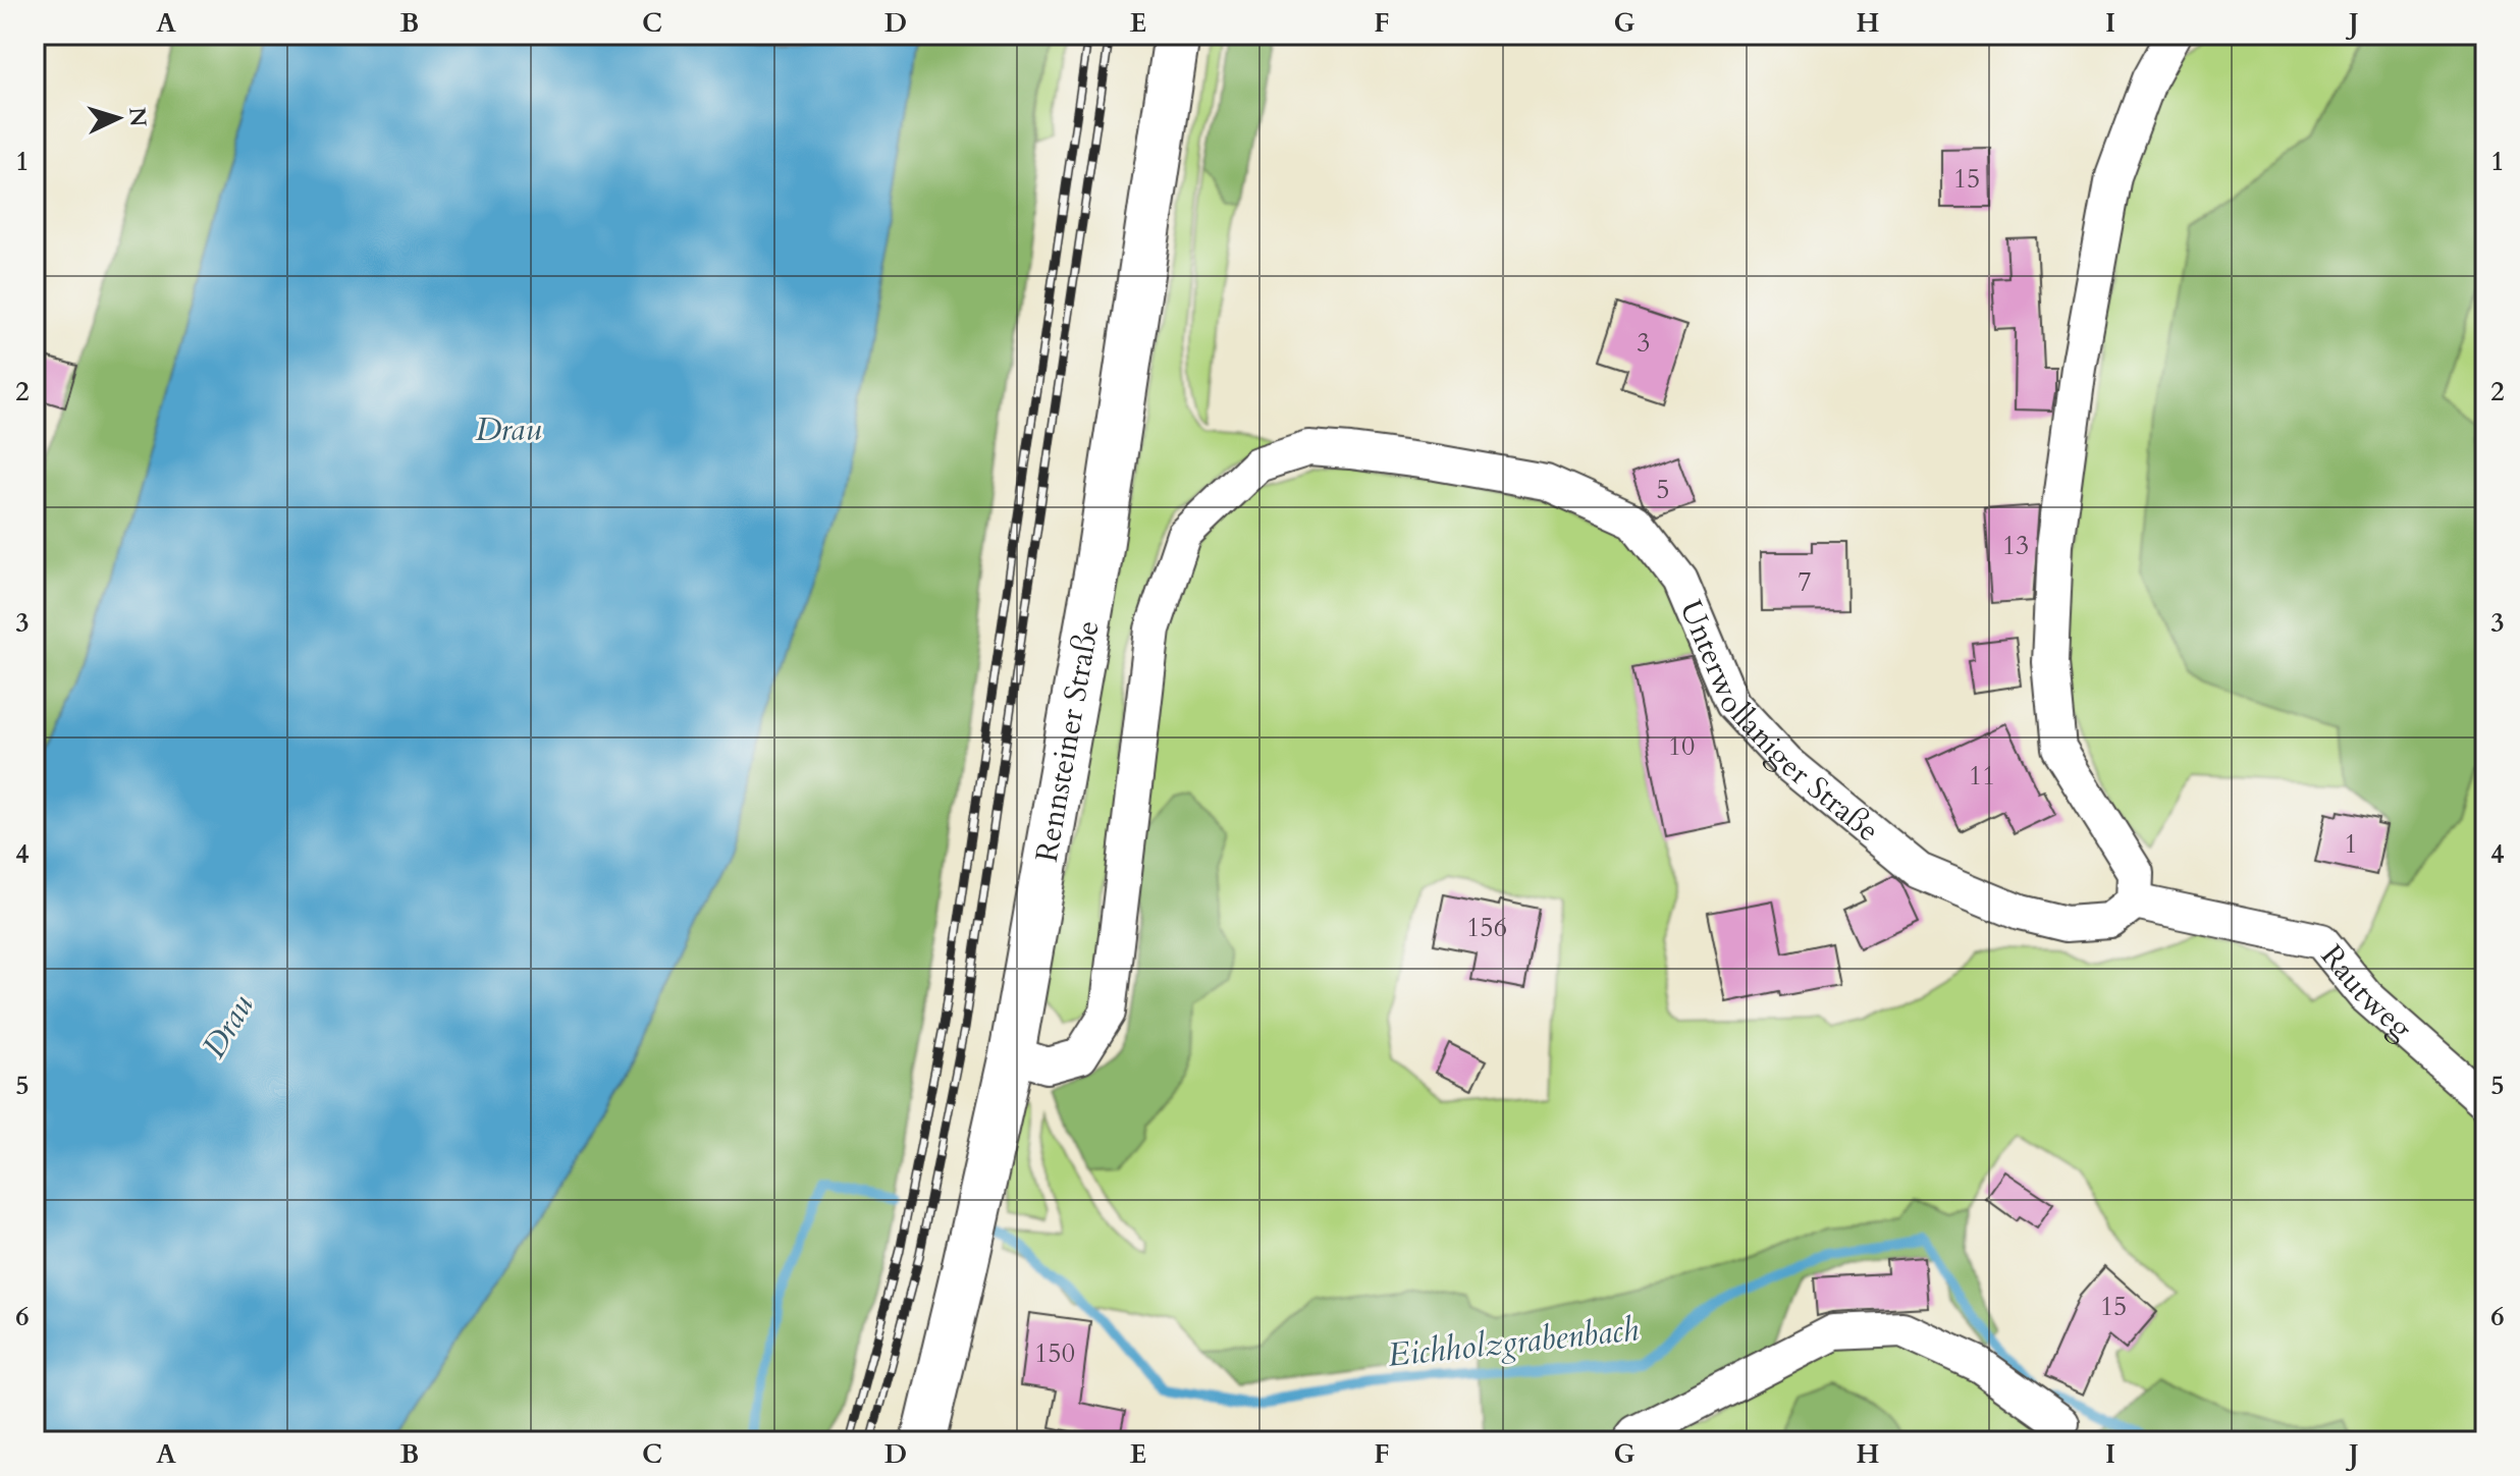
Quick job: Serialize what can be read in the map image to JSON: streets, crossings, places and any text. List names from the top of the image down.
{
  "streets": {
    "main road": ["Rennsteiner Straße"],
    "street": ["Unterwollaniger Straße", "Rautweg"]
  },
  "crossings": [
    ["Unterwollaniger Straße", "Rennsteiner Straße"],
    ["Unterwollaniger Straße", "Rautweg"]
  ],
  "water": ["Drau", "Eichholzgrabenbach"],
  "house_numbers": [
    "15",
    "3",
    "5",
    "13",
    "7",
    "10",
    "11",
    "1",
    "156",
    "15",
    "150"
  ],
  "north": "right",
  "grid": {
    "columns": [
      "A",
      "B",
      "C",
      "D",
      "E",
      "F",
      "G",
      "H",
      "I",
      "J"
    ],
    "rows": [
      "1",
      "2",
      "3",
      "4",
      "5",
      "6"
    ]
  }
}
